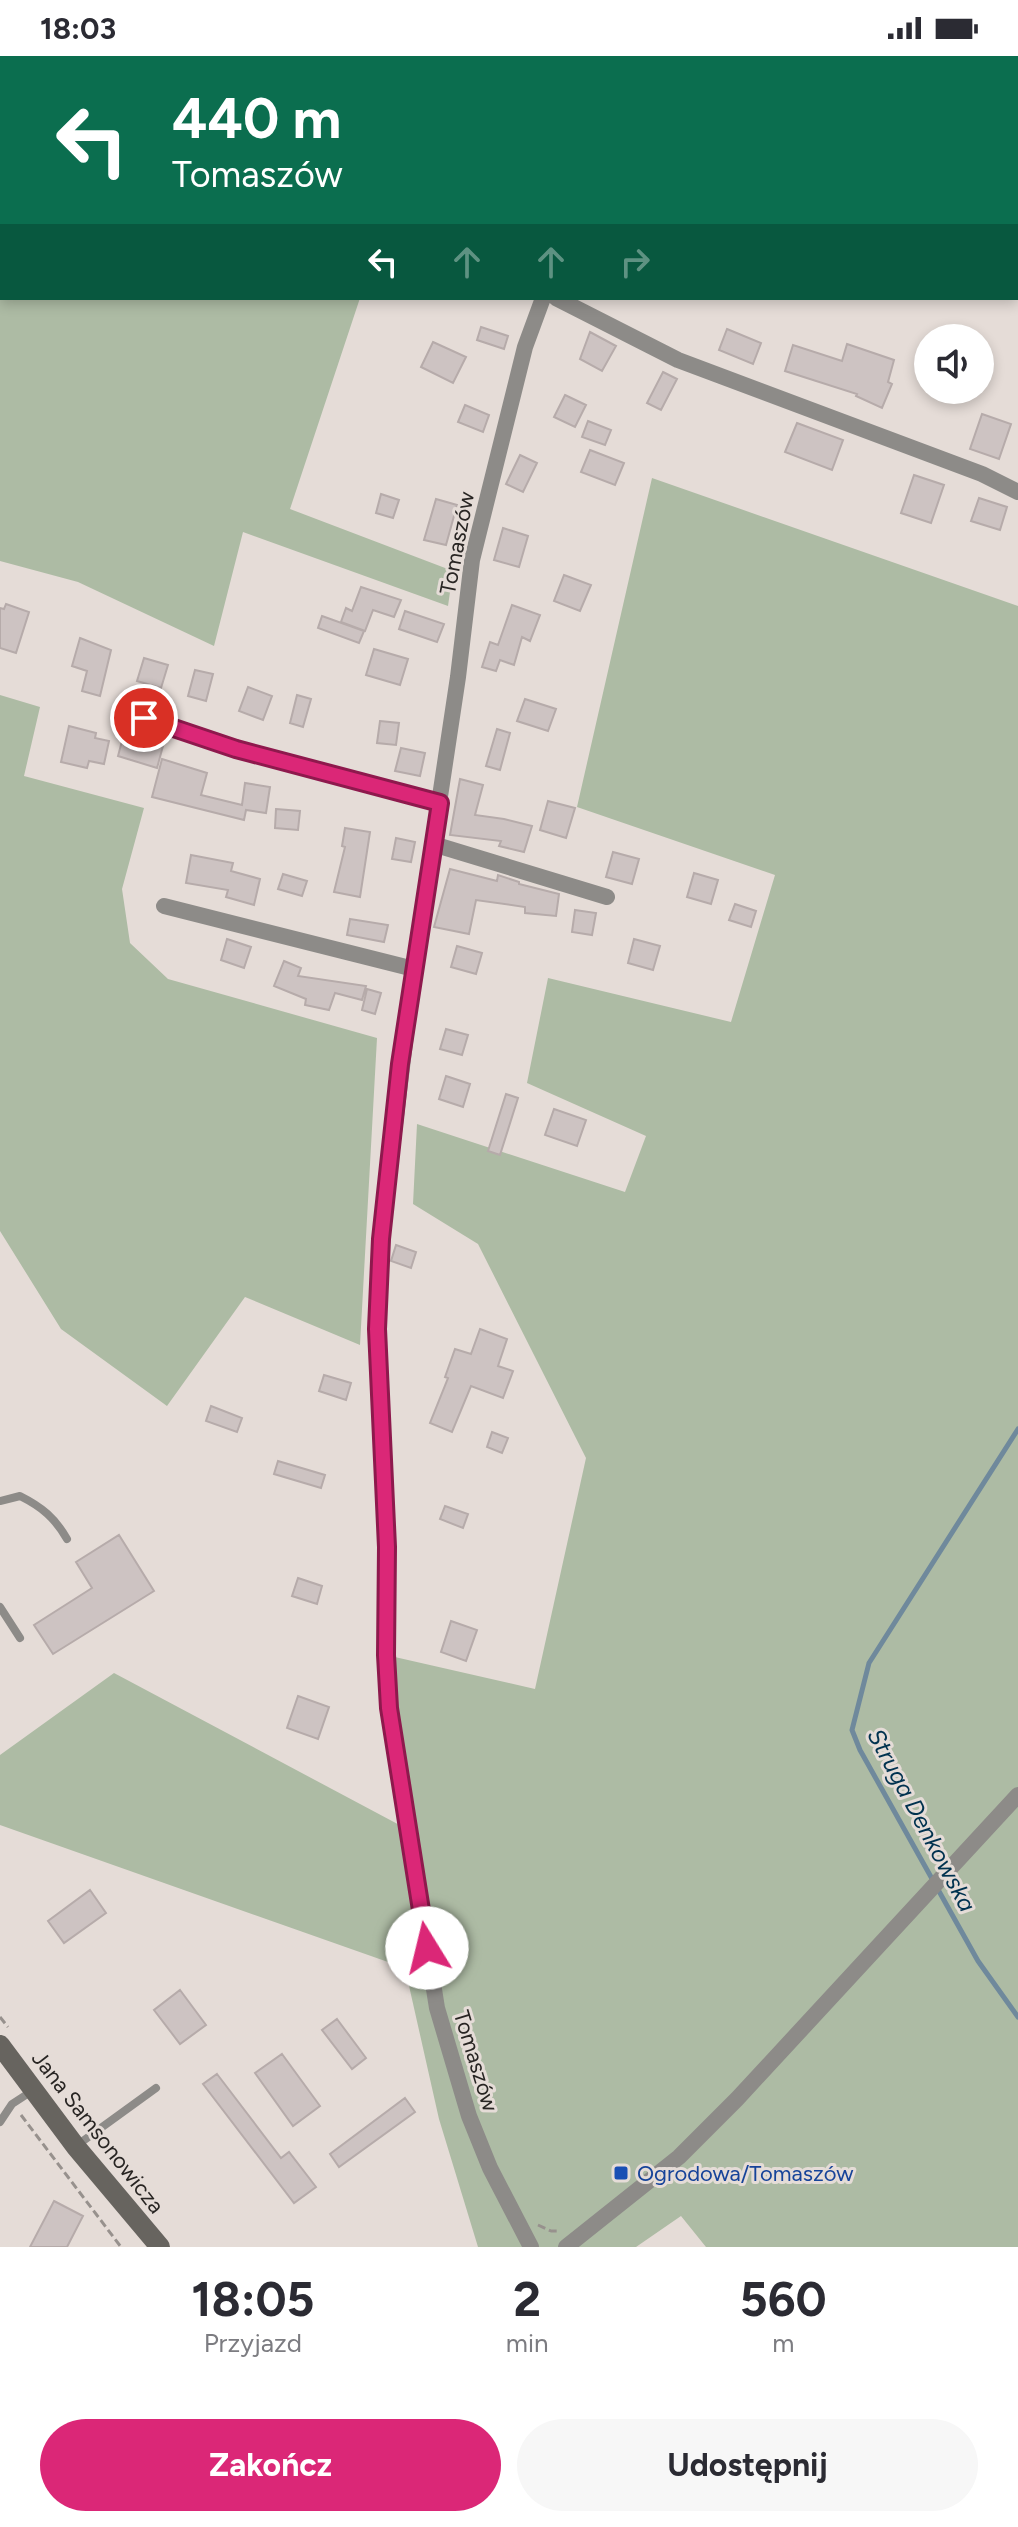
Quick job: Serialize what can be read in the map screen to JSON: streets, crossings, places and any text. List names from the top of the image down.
{
  "streets": {
    "main road": ["Jana Samsonowicza"],
    "street": ["Tomaszów"]
  },
  "water": ["Struga Denkowska"],
  "places": {
    "transit": ["Ogrodowa/Tomaszów"]
  },
  "page": {
    "status": "18:03",
    "turn": ["440 m", "Tomaszów"],
    "eta": [
      "18:05",
      "Przyjazd",
      "2",
      "min",
      "560",
      "m"
    ],
    "buttons": ["Zakończ", "Udostępnij"]
  }
}
